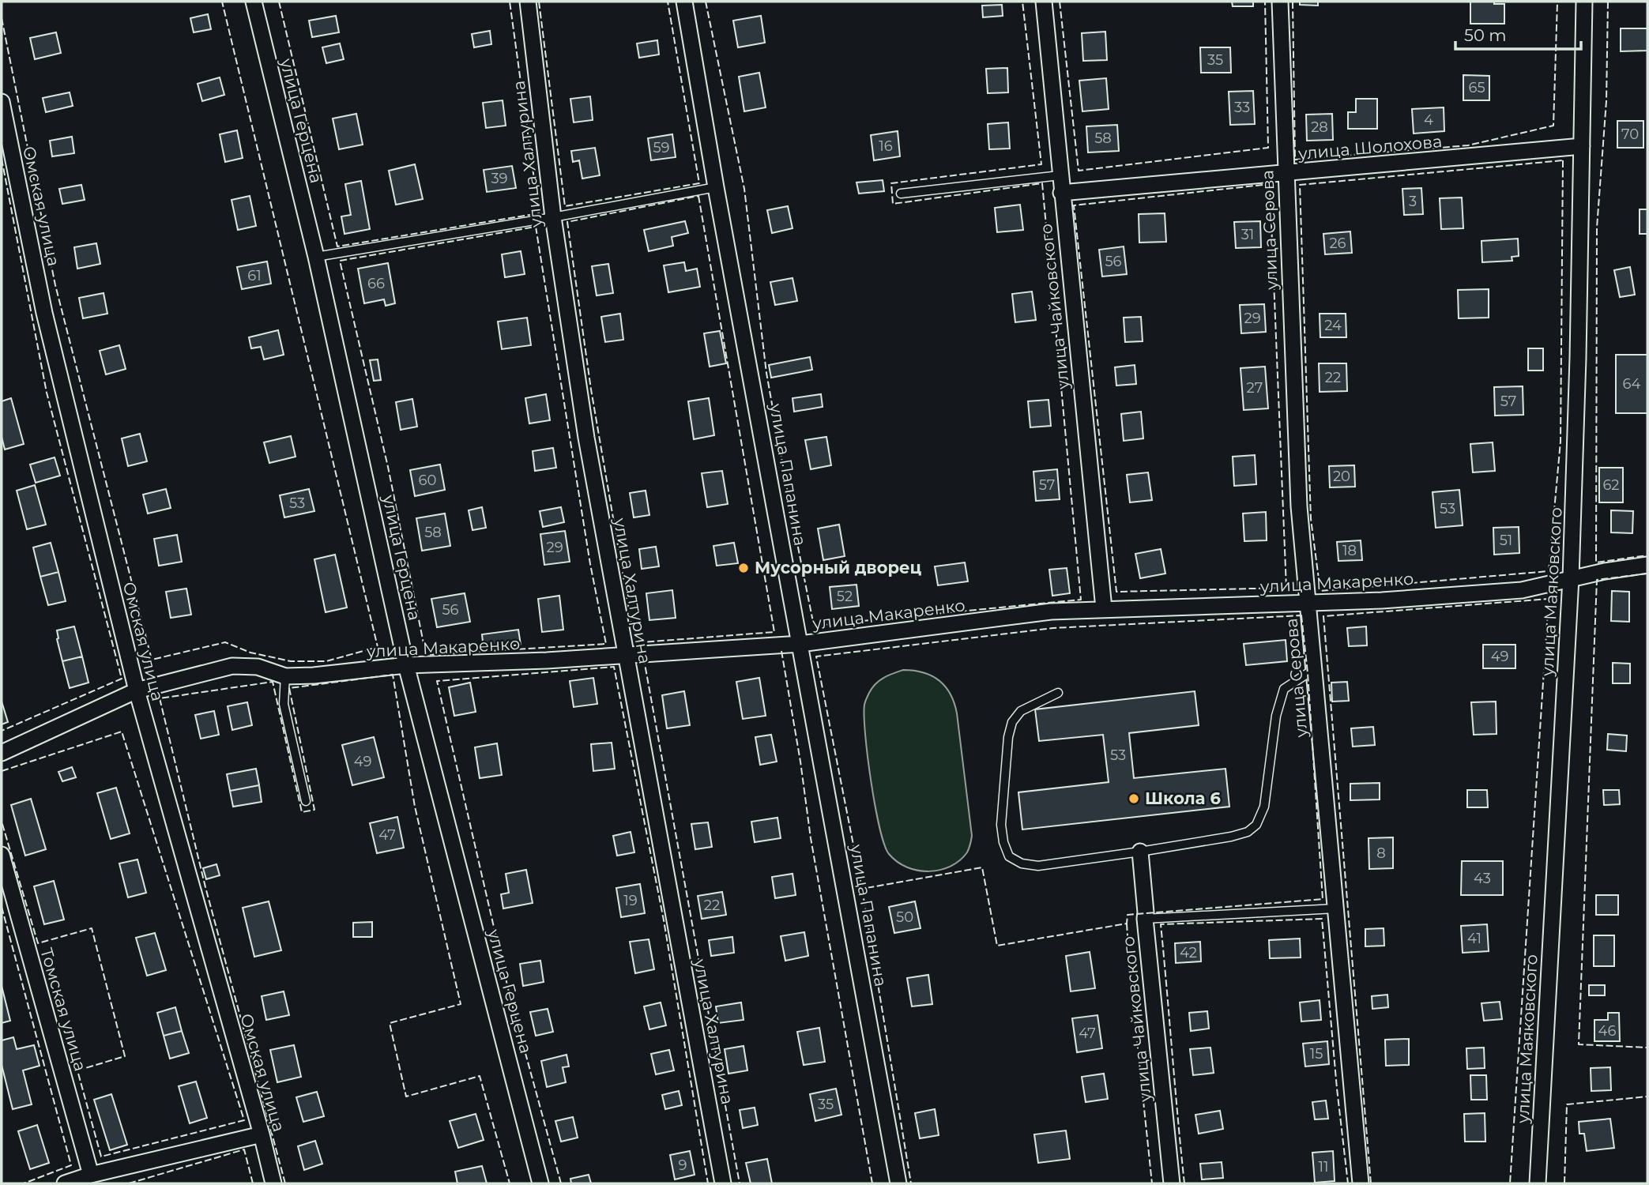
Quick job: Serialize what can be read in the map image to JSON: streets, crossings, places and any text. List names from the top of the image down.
{
  "streets": {
    "street": [
      "улица Герцена",
      "улица Шолохова",
      "улица Халтурина",
      "Омская улица",
      "улица Серова",
      "улица Чайковского",
      "улица Папанина",
      "улица Макаренко",
      "улица Маяковского",
      "Томская улица"
    ]
  },
  "crossings": [
    ["улица Герцена", "улица Макаренко"],
    ["улица Шолохова", "улица Серова"],
    ["улица Шолохова", "улица Чайковского"],
    ["улица Шолохова", "улица Маяковского"],
    ["улица Халтурина", "улица Макаренко"],
    ["Омская улица", "улица Макаренко"],
    ["улица Серова", "улица Макаренко"],
    ["улица Чайковского", "улица Макаренко"],
    ["улица Папанина", "улица Макаренко"],
    ["улица Макаренко", "улица Маяковского"]
  ],
  "places": ["Мусорный дворец", "Школа 6"],
  "house_numbers": [
    "35",
    "65",
    "33",
    "4",
    "28",
    "70",
    "58",
    "16",
    "59",
    "39",
    "3",
    "31",
    "26",
    "56",
    "61",
    "66",
    "29",
    "24",
    "22",
    "64",
    "27",
    "57",
    "20",
    "60",
    "57",
    "62",
    "53",
    "53",
    "58",
    "51",
    "29",
    "18",
    "52",
    "56",
    "49",
    "53",
    "49",
    "47",
    "8",
    "43",
    "19",
    "22",
    "50",
    "41",
    "42",
    "46",
    "47",
    "15",
    "35",
    "9",
    "11"
  ],
  "scale_bar": "50 m"
}
